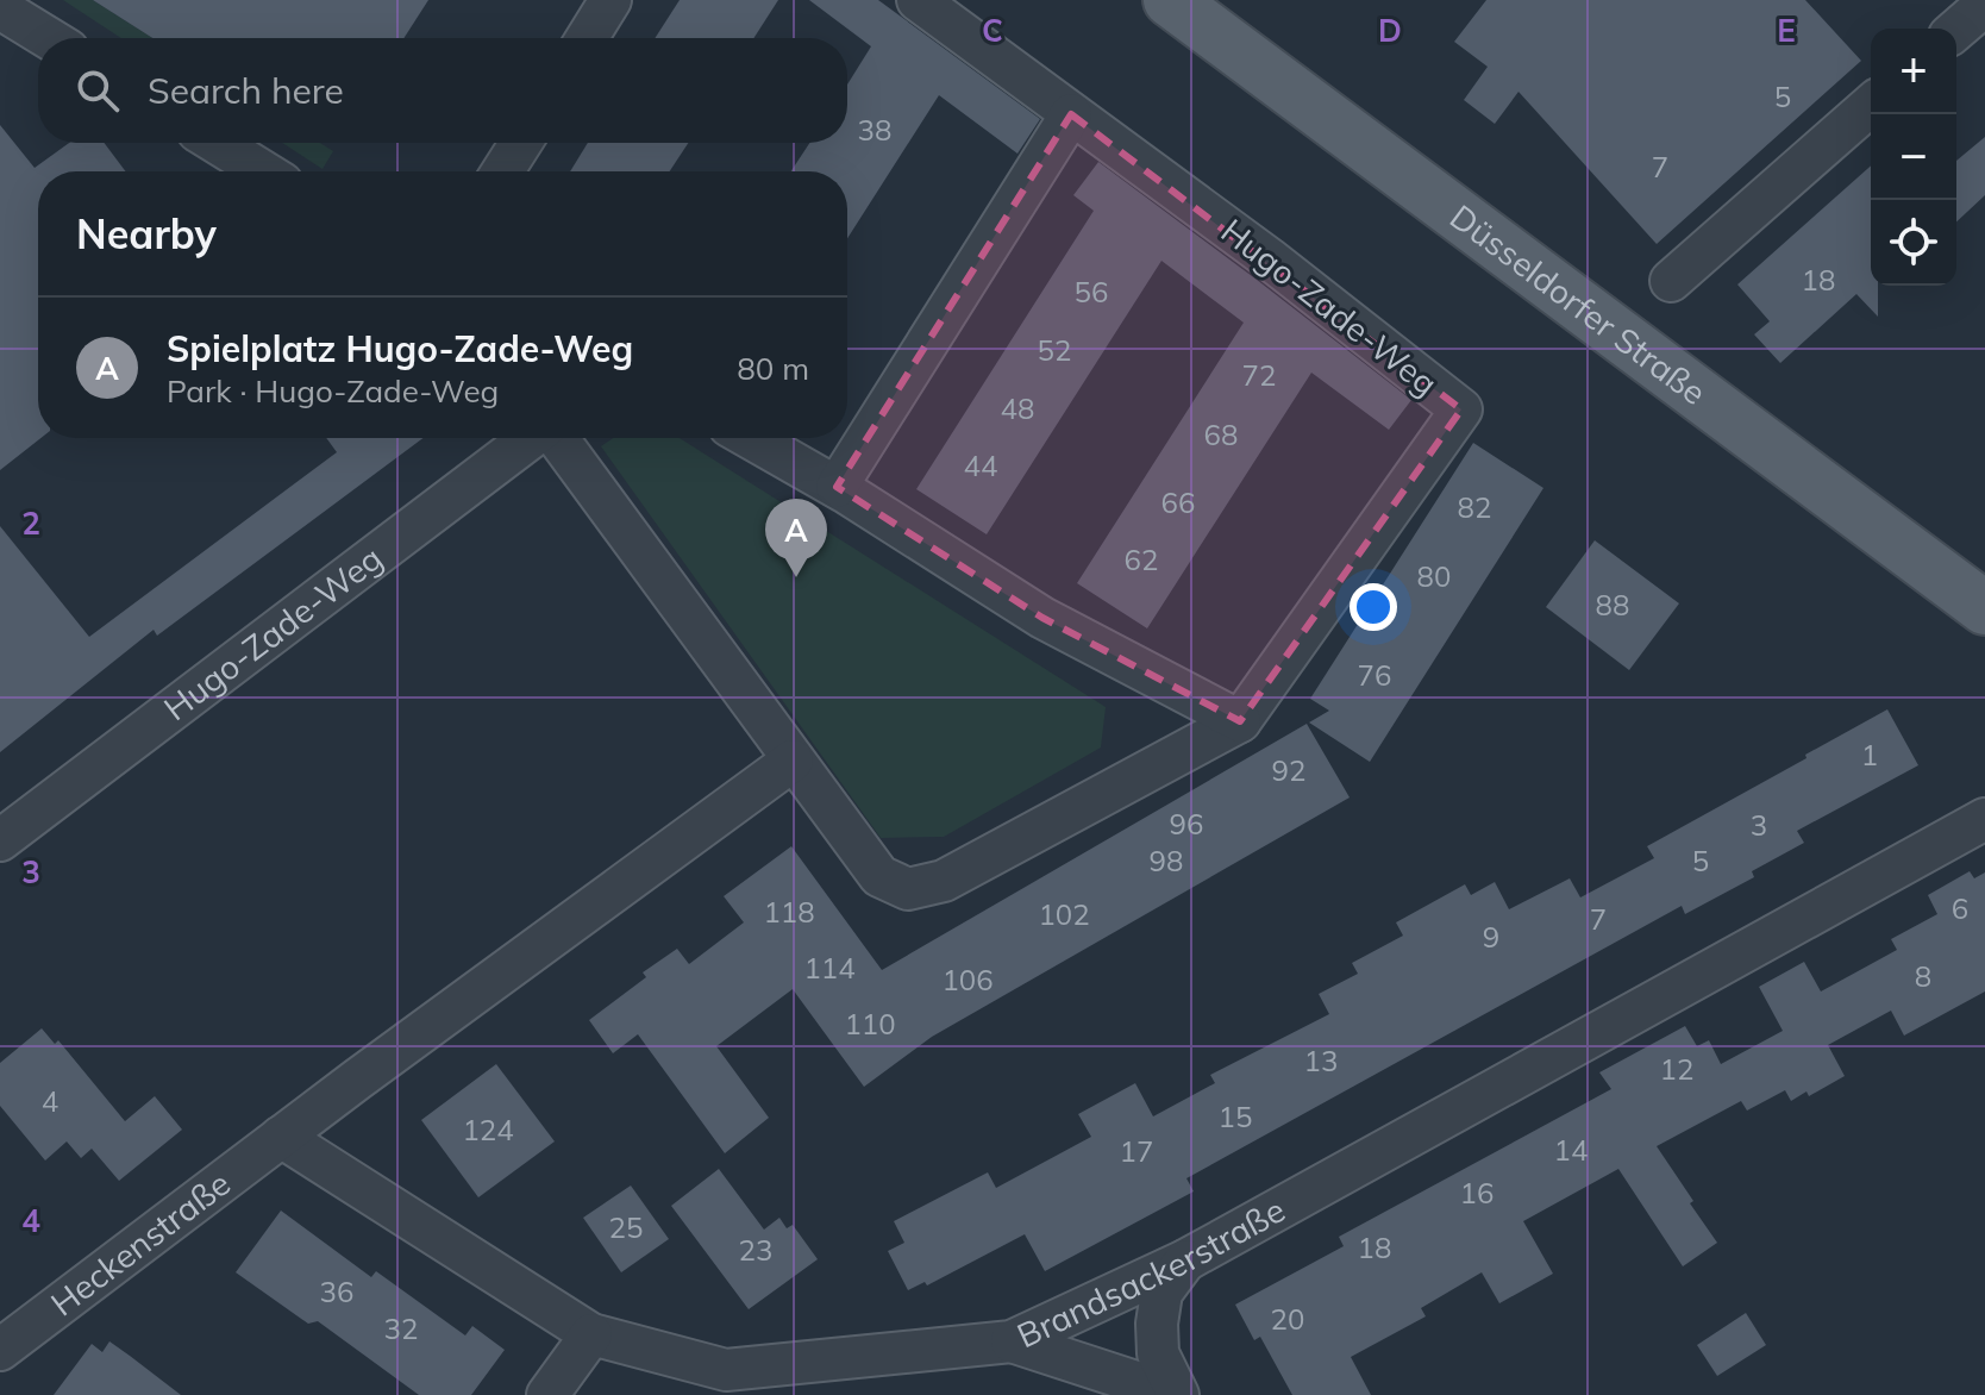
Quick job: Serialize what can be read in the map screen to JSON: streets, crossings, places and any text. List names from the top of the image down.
{
  "streets": {
    "main road": ["Düsseldorfer Straße"],
    "street": ["Hugo-Zade-Weg", "Heckenstraße", "Brandsackerstraße"]
  },
  "crossings": [
    ["Heckenstraße", "Brandsackerstraße"]
  ],
  "house_numbers": [
    "5",
    "38",
    "7",
    "18",
    "56",
    "52",
    "72",
    "48",
    "68",
    "44",
    "66",
    "82",
    "62",
    "80",
    "88",
    "76",
    "1",
    "92",
    "96",
    "3",
    "98",
    "5",
    "6",
    "118",
    "102",
    "7",
    "9",
    "114",
    "8",
    "106",
    "110",
    "13",
    "12",
    "4",
    "15",
    "124",
    "14",
    "17",
    "16",
    "25",
    "18",
    "23",
    "36",
    "20",
    "32"
  ],
  "page": {
    "map_buttons": ["+", "−"],
    "search": "Search here",
    "heading": "Nearby",
    "list": [
      {
        "mark": "A",
        "name": "Spielplatz Hugo-Zade-Weg",
        "note": "Park · Hugo-Zade-Weg",
        "value": "80 m"
      }
    ],
    "pins": "A"
  },
  "grid": {
    "columns": ["C", "D", "E"],
    "rows": ["2", "3", "4"]
  }
}
